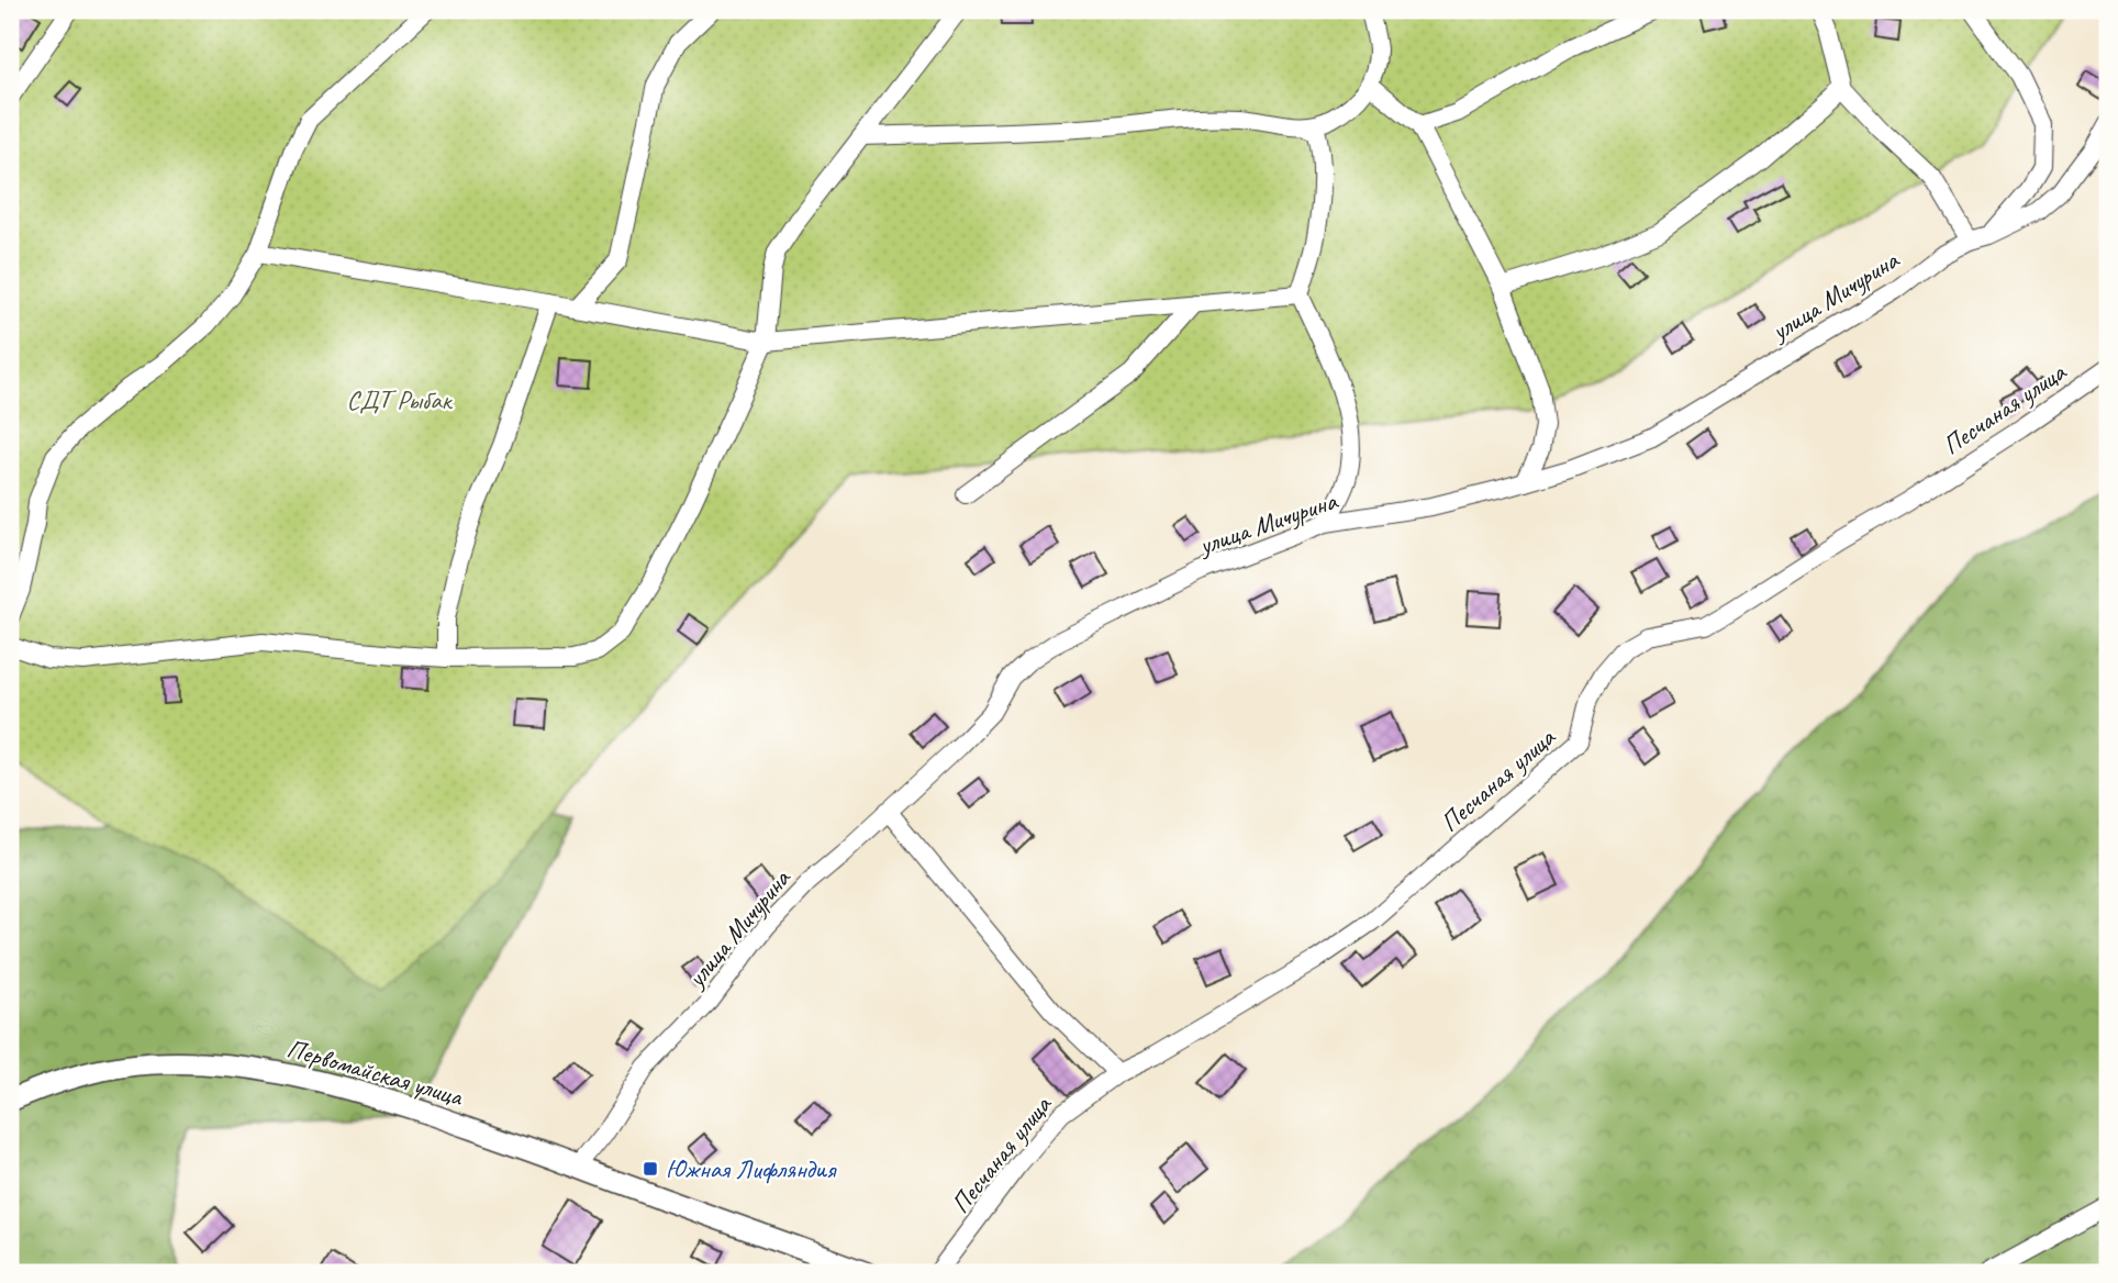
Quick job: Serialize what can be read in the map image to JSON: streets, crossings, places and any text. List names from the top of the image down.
{
  "streets": {
    "main road": ["Первомайская улица"],
    "street": ["улица Мичурина", "Песчаная улица"]
  },
  "crossings": [
    ["улица Мичурина", "Первомайская улица"]
  ],
  "parks": ["СДТ Рыбак"],
  "places": {
    "transit": ["Южная Лифляндия"]
  }
}
